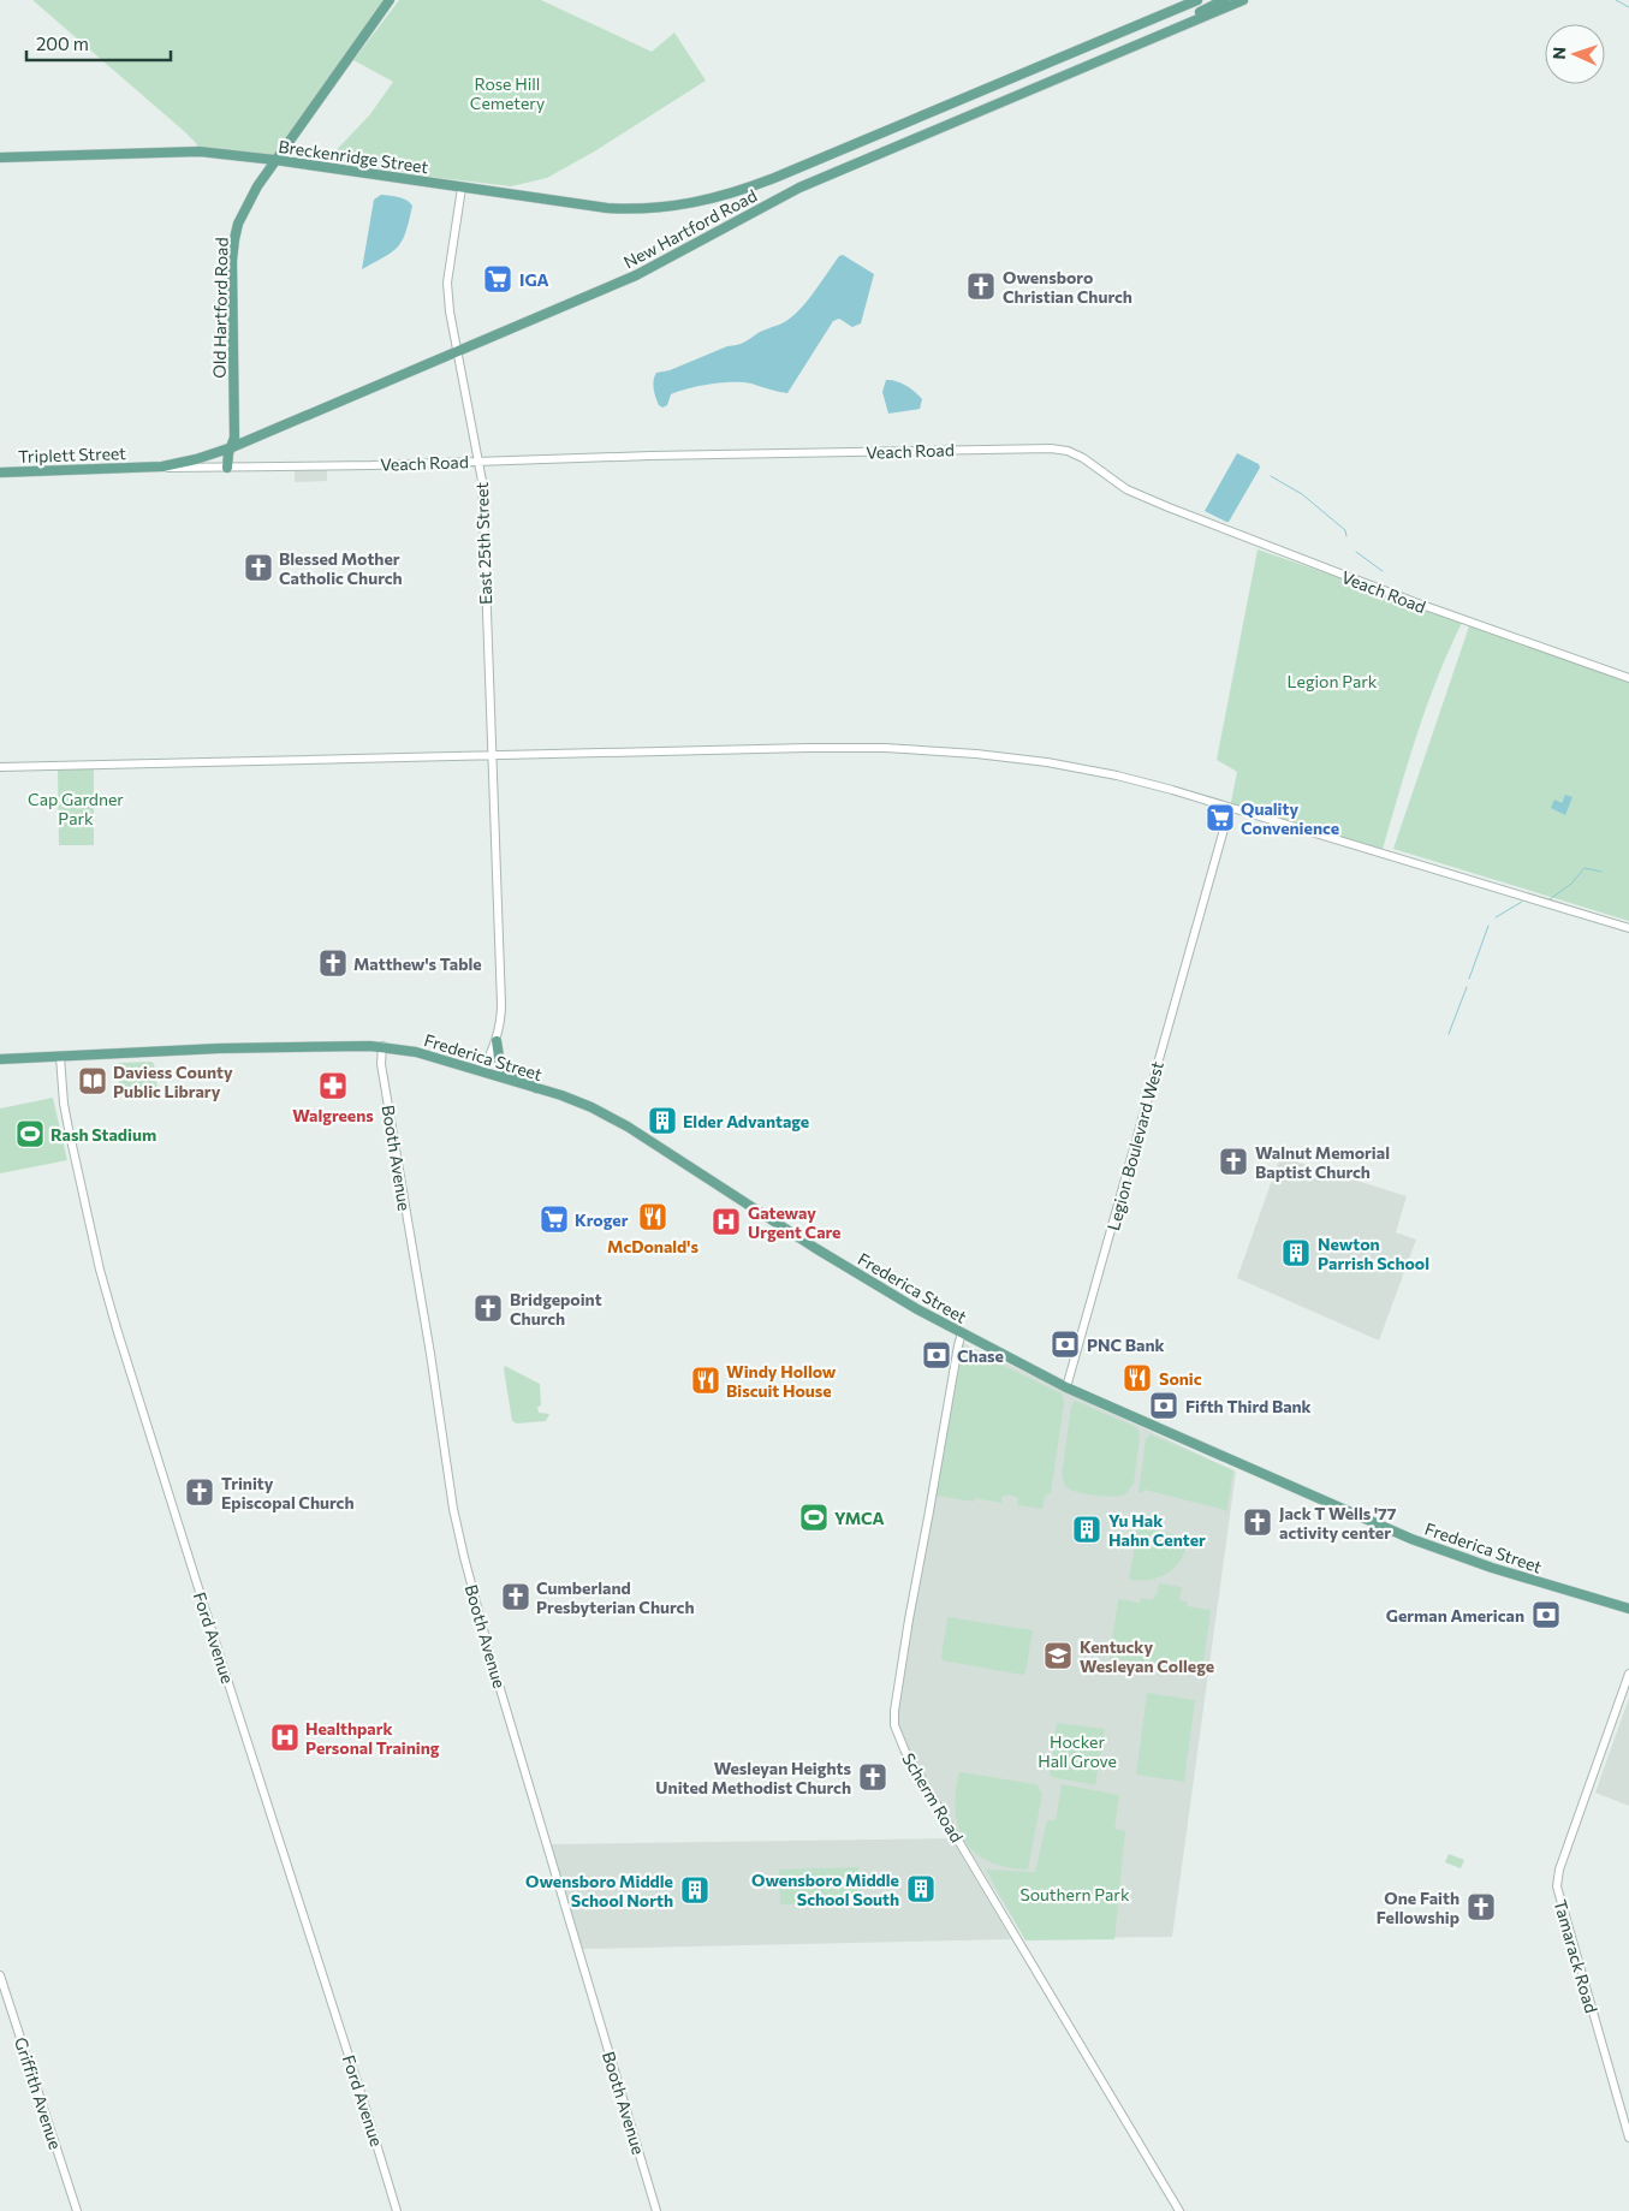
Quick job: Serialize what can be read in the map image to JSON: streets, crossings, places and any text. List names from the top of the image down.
{
  "streets": {
    "main road": [
      "Breckenridge Street",
      "New Hartford Road",
      "Old Hartford Road",
      "Triplett Street",
      "Frederica Street"
    ],
    "street": [
      "Veach Road",
      "East 25th Street",
      "Legion Boulevard West",
      "Booth Avenue",
      "Ford Avenue",
      "Scherm Road",
      "Tamarack Road",
      "Griffith Avenue"
    ]
  },
  "crossings": [
    ["Breckenridge Street", "New Hartford Road"],
    ["Breckenridge Street", "Old Hartford Road"],
    ["Breckenridge Street", "East 25th Street"],
    ["New Hartford Road", "Old Hartford Road"],
    ["New Hartford Road", "Veach Road"],
    ["New Hartford Road", "Triplett Street"],
    ["New Hartford Road", "East 25th Street"],
    ["Old Hartford Road", "Veach Road"],
    ["Veach Road", "Triplett Street"],
    ["Veach Road", "East 25th Street"],
    ["East 25th Street", "Frederica Street"],
    ["Frederica Street", "Legion Boulevard West"],
    ["Frederica Street", "Booth Avenue"],
    ["Frederica Street", "Ford Avenue"],
    ["Frederica Street", "Scherm Road"]
  ],
  "parks": [
    "Rose Hill Cemetery",
    "Legion Park",
    "Cap Gardner Park",
    "Hocker Hall Grove",
    "Southern Park"
  ],
  "places": {
    "supermarket": ["IGA", "Quality Convenience", "Kroger"],
    "church": [
      "Owensboro Christian Church",
      "Blessed Mother Catholic Church",
      "Matthew's Table",
      "Walnut Memorial Baptist Church",
      "Bridgepoint Church",
      "Trinity Episcopal Church",
      "Jack T Wells '77 activity center",
      "Cumberland Presbyterian Church",
      "Wesleyan Heights United Methodist Church",
      "One Faith Fellowship"
    ],
    "library": ["Daviess County Public Library"],
    "pharmacy": ["Walgreens"],
    "building": [
      "Elder Advantage",
      "Newton Parrish School",
      "Yu Hak Hahn Center",
      "Owensboro Middle School South",
      "Owensboro Middle School North"
    ],
    "sports": ["Rash Stadium", "YMCA"],
    "restaurant": ["McDonald's", "Sonic", "Windy Hollow Biscuit House"],
    "hospital": ["Gateway Urgent Care", "Healthpark Personal Training"],
    "bank": [
      "PNC Bank",
      "Chase",
      "Fifth Third Bank",
      "German American"
    ],
    "school or university": ["Kentucky Wesleyan College"]
  },
  "scale_bar": "200 m",
  "north": "left"
}
